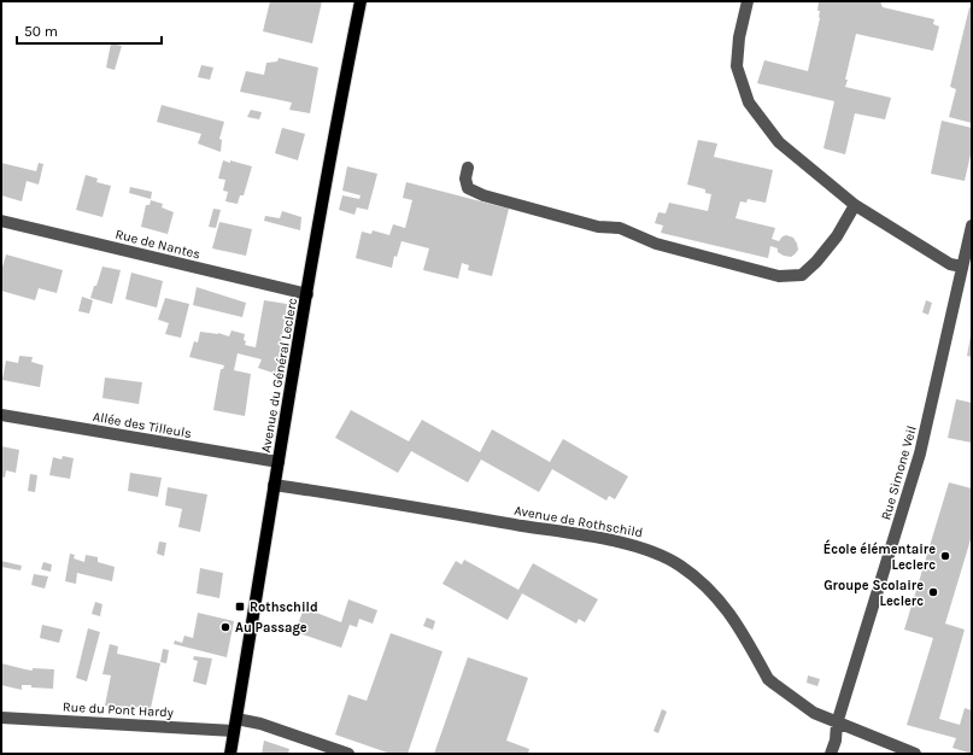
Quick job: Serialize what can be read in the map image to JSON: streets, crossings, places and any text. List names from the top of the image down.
{
  "streets": {
    "main road": ["Avenue du Général Leclerc"],
    "street": [
      "Rue de Nantes",
      "Allée des Tilleuls",
      "Rue Simone Veil",
      "Avenue de Rothschild",
      "Rue du Pont Hardy"
    ]
  },
  "crossings": [
    ["Rue de Nantes", "Avenue du Général Leclerc"],
    ["Avenue du Général Leclerc", "Allée des Tilleuls"],
    ["Avenue du Général Leclerc", "Avenue de Rothschild"],
    ["Avenue du Général Leclerc", "Rue du Pont Hardy"],
    ["Rue Simone Veil", "Avenue de Rothschild"]
  ],
  "places": {
    "other": ["École élémentaire Leclerc", "Groupe Scolaire Leclerc", "Au Passage"],
    "transit": ["Rothschild"]
  },
  "scale_bar": "50 m"
}
